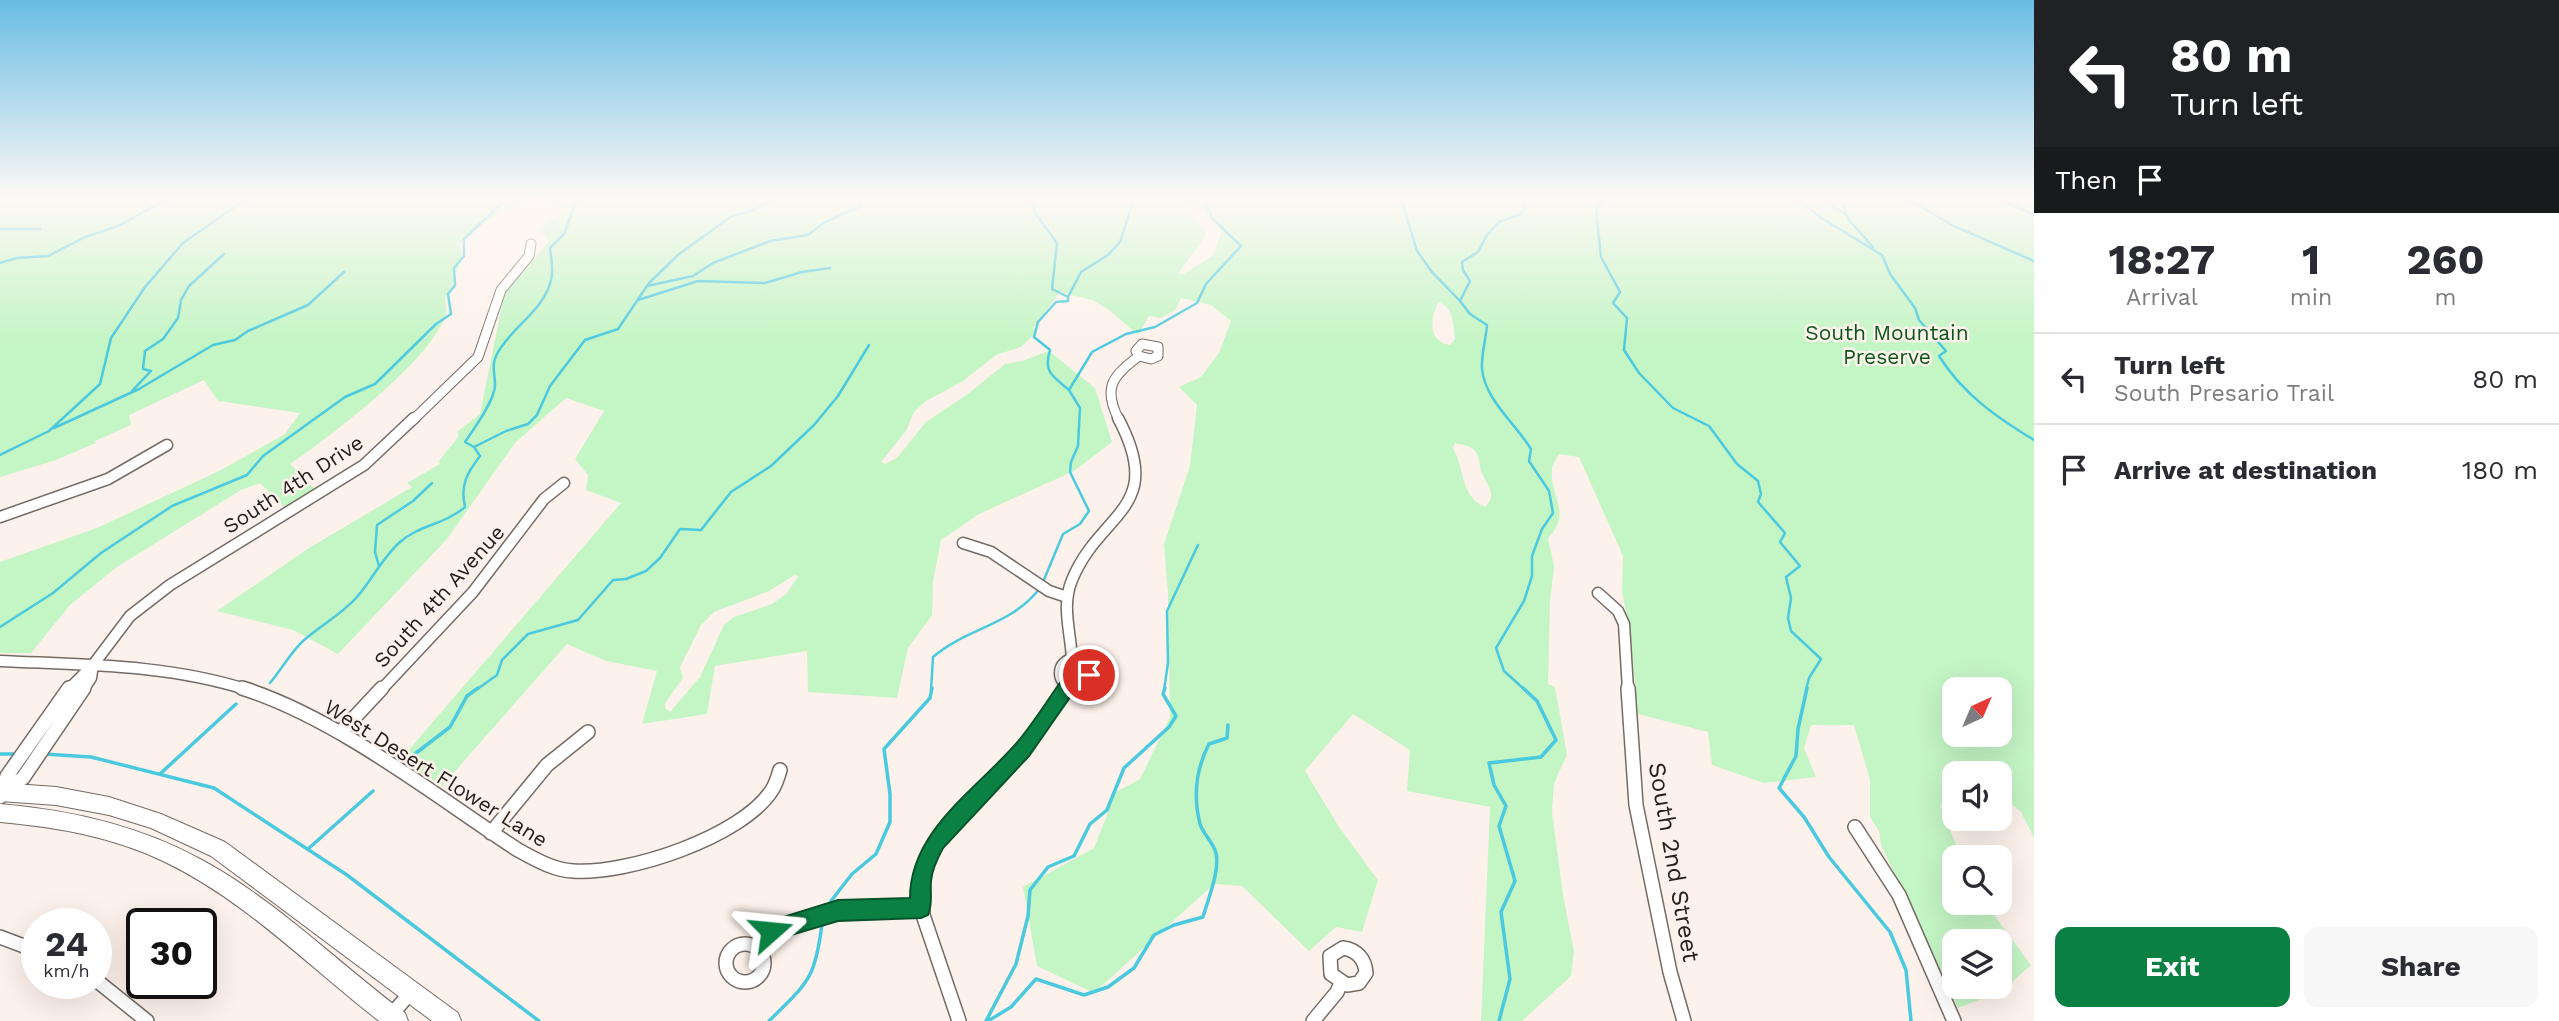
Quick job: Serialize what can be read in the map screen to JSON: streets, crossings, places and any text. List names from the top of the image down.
{
  "streets": {
    "street": [
      "South 4th Drive",
      "South 4th Avenue",
      "West Desert Flower Lane",
      "South 2nd Street"
    ]
  },
  "crossings": [
    ["South 4th Drive", "West Desert Flower Lane"],
    ["South 4th Avenue", "West Desert Flower Lane"]
  ],
  "parks": ["South Mountain Preserve"],
  "north": "top right",
  "page": {
    "turn": ["80 m", "Turn left"],
    "then": "Then",
    "eta": [
      "18:27",
      "Arrival",
      "1",
      "min",
      "260",
      "m"
    ],
    "list": [
      {
        "name": "Turn left",
        "note": "South Presario Trail",
        "value": "80 m"
      },
      {
        "name": "Arrive at destination",
        "value": "180 m"
      }
    ],
    "speed": "24 km/h",
    "limit": "30",
    "buttons": ["Exit", "Share"]
  }
}
